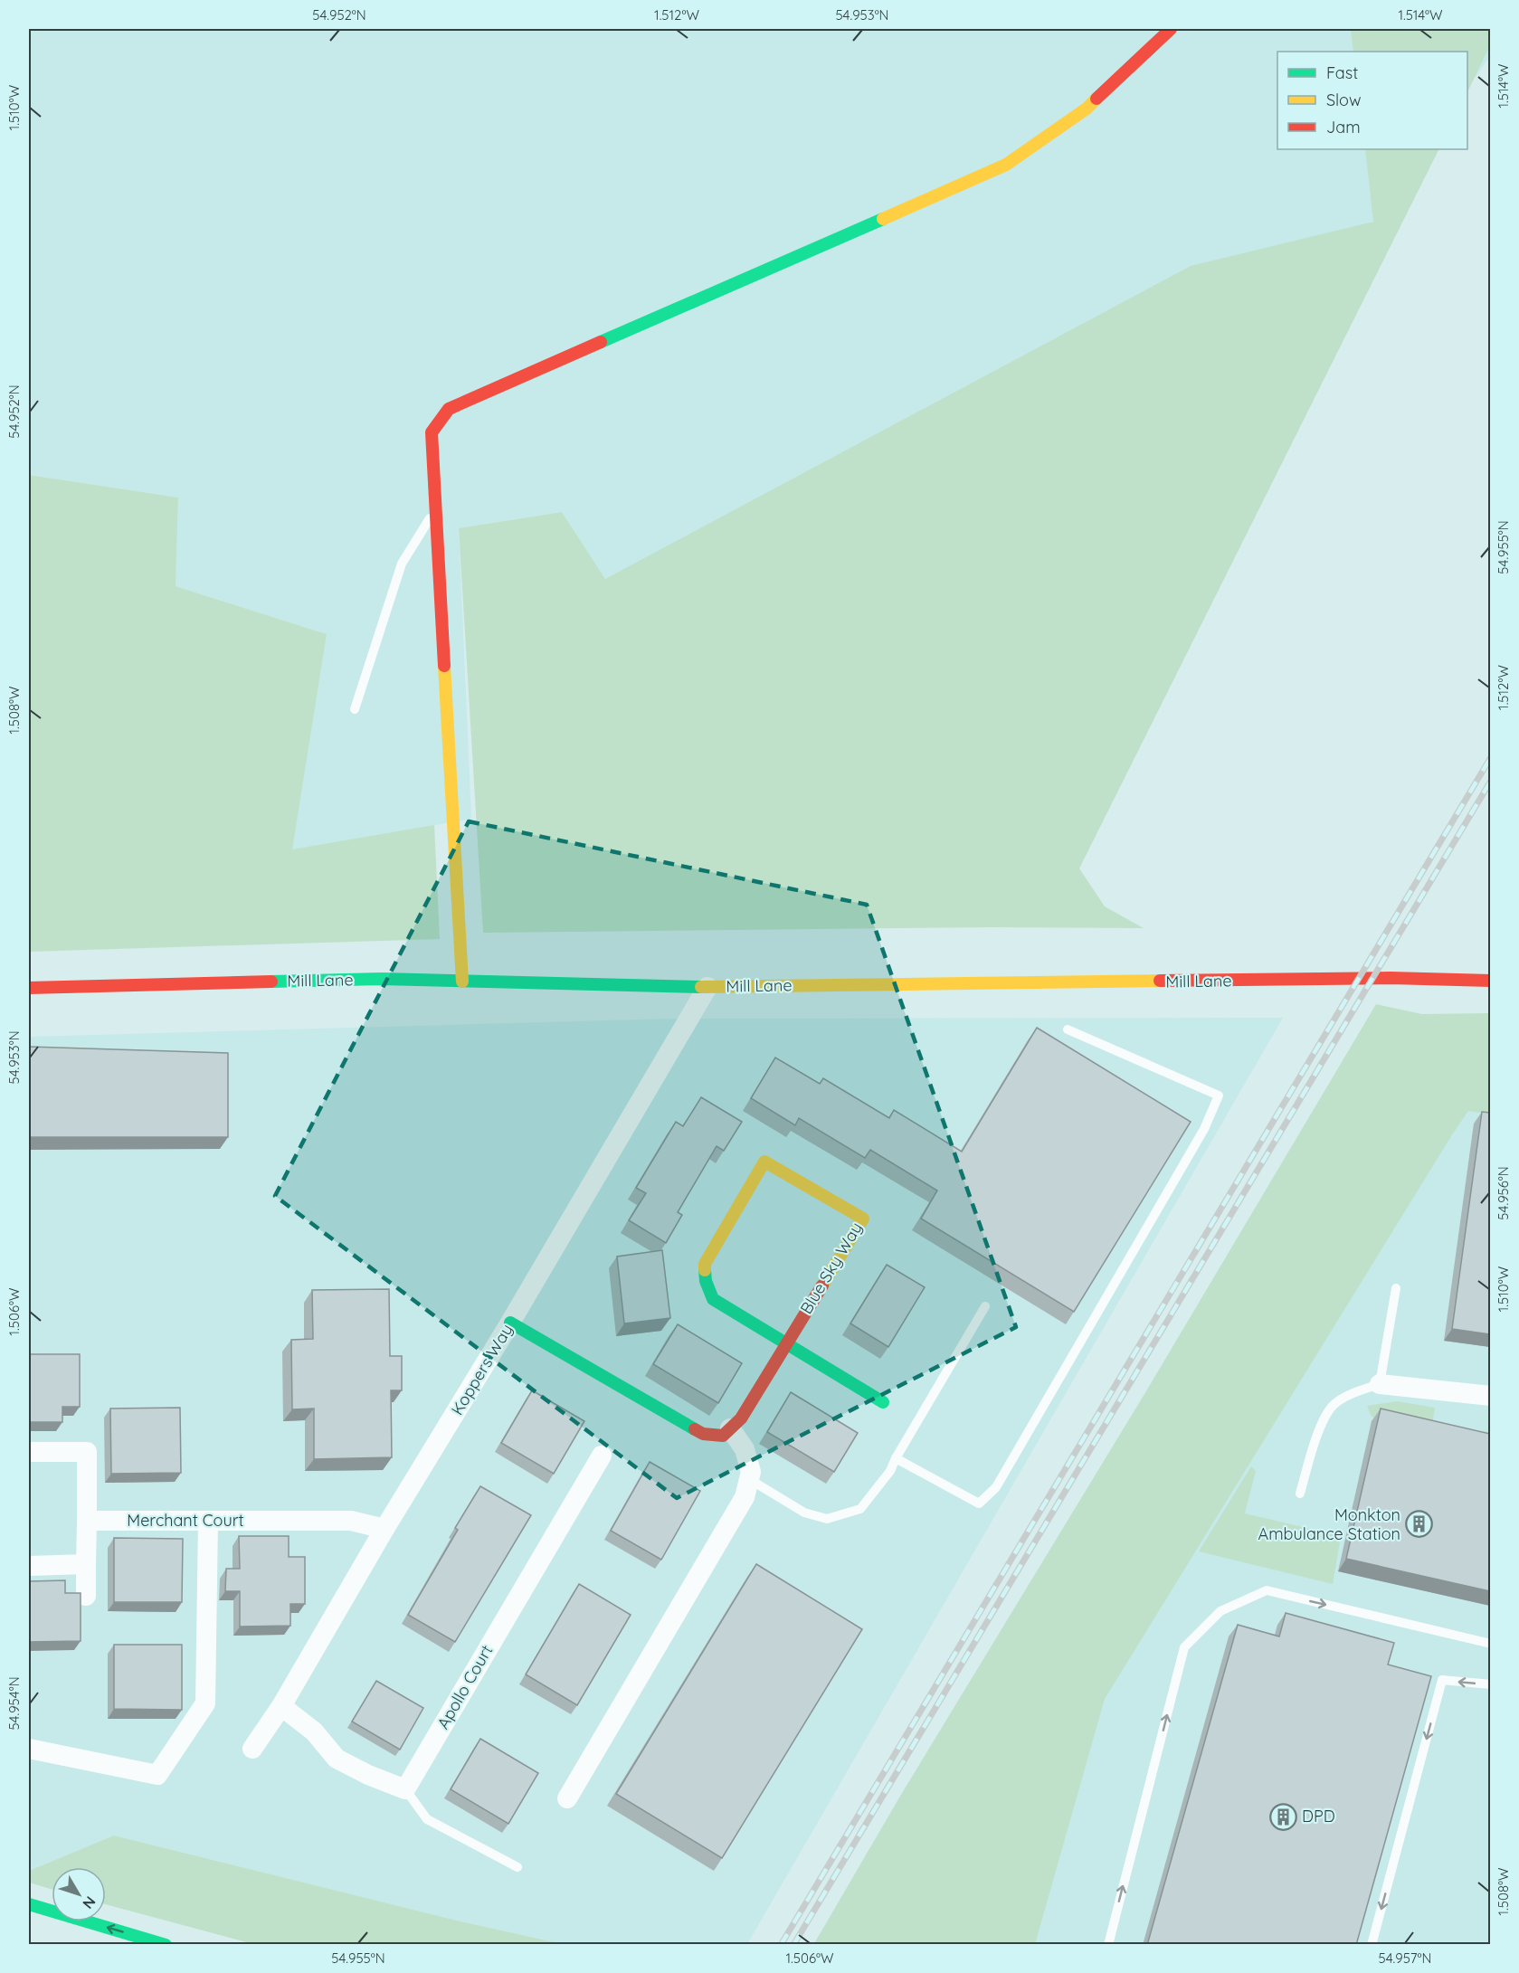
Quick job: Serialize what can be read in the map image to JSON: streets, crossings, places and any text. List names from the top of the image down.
{
  "streets": {
    "street": [
      "Mill Lane",
      "Blue Sky Way",
      "Koppers Way",
      "Merchant Court",
      "Apollo Court"
    ]
  },
  "crossings": [
    ["Mill Lane", "Koppers Way"],
    ["Koppers Way", "Merchant Court"]
  ],
  "places": {
    "building": ["Monkton Ambulance Station", "DPD"]
  },
  "legend": ["Fast", "Slow", "Jam"],
  "north": "bottom right",
  "coordinates": [
    "54.952°N",
    "1.512°W",
    "54.953°N",
    "1.514°W",
    "1.510°W",
    "54.955°N",
    "1.508°W",
    "54.956°N",
    "1.506°W",
    "54.954°N",
    "54.957°N"
  ]
}
